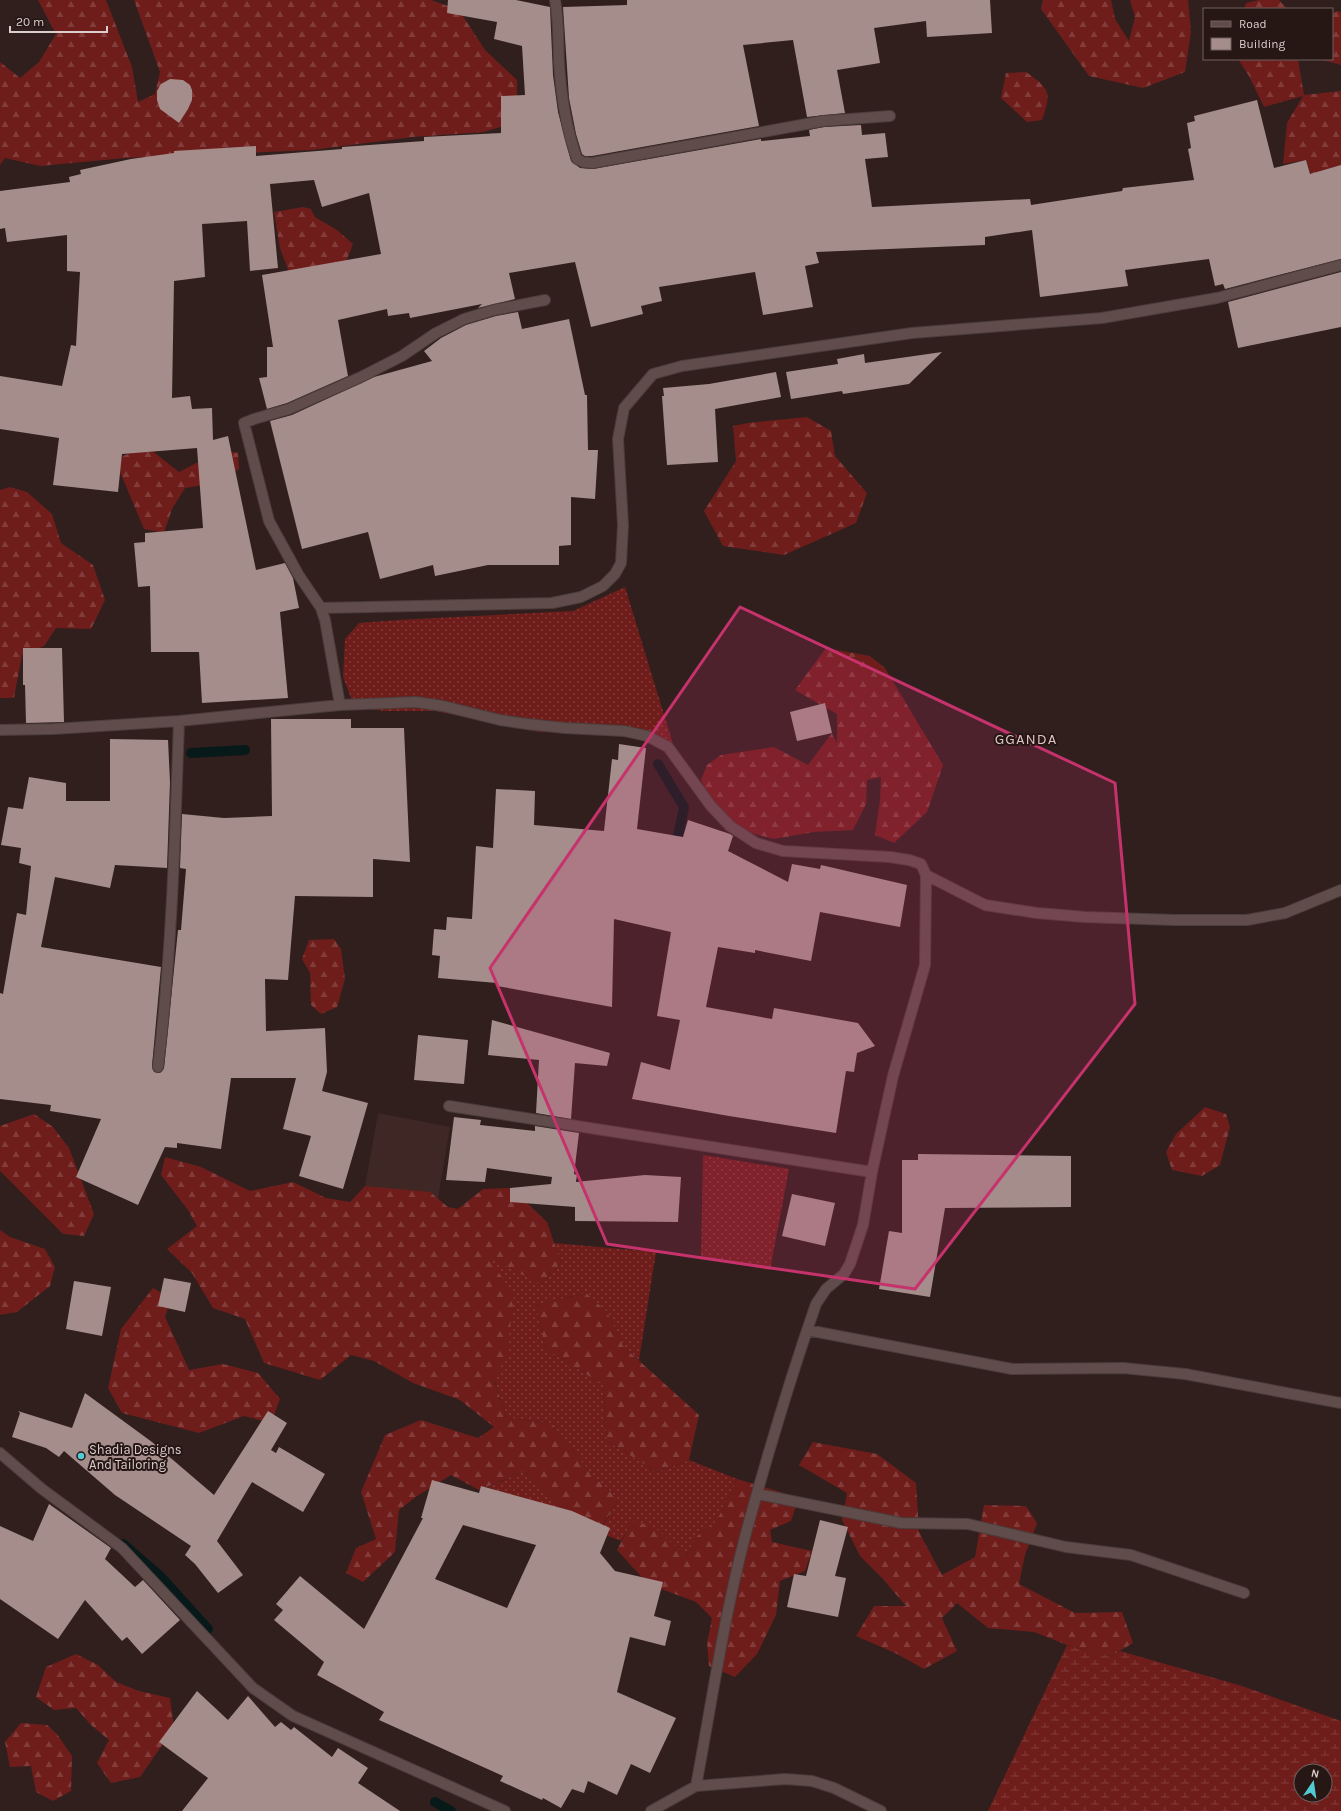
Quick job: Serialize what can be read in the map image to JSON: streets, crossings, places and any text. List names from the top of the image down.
{
  "districts": ["GGANDA"],
  "places": ["Shadia Designs And Tailoring"],
  "legend": ["Road", "Building"],
  "scale_bar": "20 m",
  "north": "top"
}
